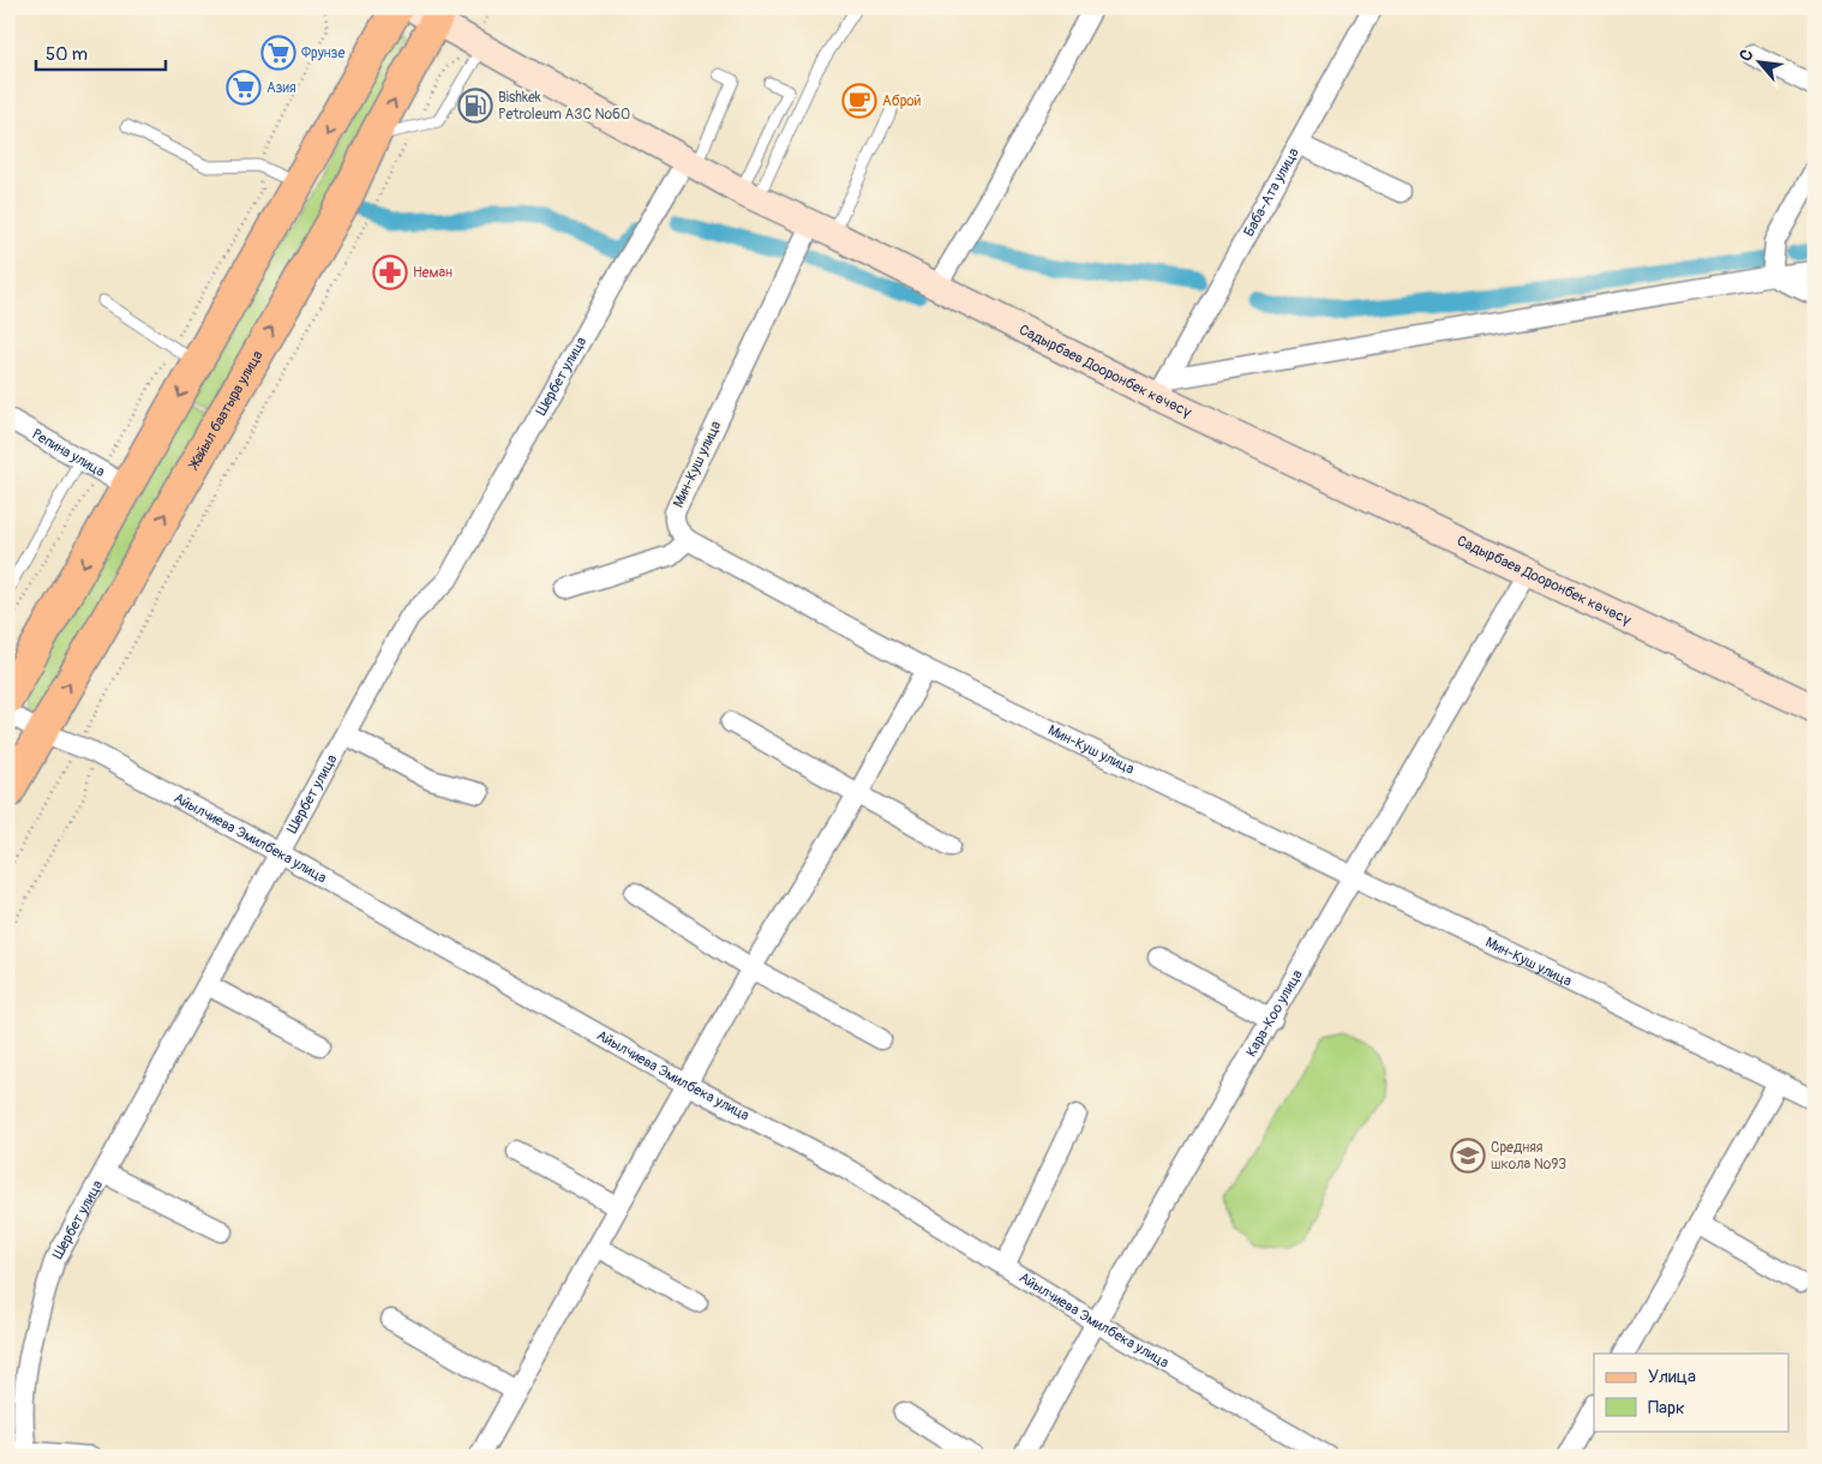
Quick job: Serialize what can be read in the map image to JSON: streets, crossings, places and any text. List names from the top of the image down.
{
  "streets": {
    "main road": ["Садырбаев Дооронбек көчөсү", "Жайыл баатыра улица"],
    "street": [
      "Баба-Ата улица",
      "Шербет улица",
      "Репина улица",
      "Мин-Куш улица",
      "Айылчиева Эмилбека улица",
      "Кара-Коо улица"
    ]
  },
  "crossings": [
    ["Баба-Ата улица", "Садырбаев Дооронбек көчөсү"],
    ["Садырбаев Дооронбек көчөсү", "Шербет улица"],
    ["Садырбаев Дооронбек көчөсү", "Жайыл баатыра улица"],
    ["Садырбаев Дооронбек көчөсү", "Мин-Куш улица"],
    ["Садырбаев Дооронбек көчөсү", "Кара-Коо улица"],
    ["Шербет улица", "Айылчиева Эмилбека улица"],
    ["Жайыл баатыра улица", "Айылчиева Эмилбека улица"],
    ["Мин-Куш улица", "Кара-Коо улица"],
    ["Айылчиева Эмилбека улица", "Кара-Коо улица"]
  ],
  "places": {
    "supermarket": ["Фрунзе", "Азия"],
    "cafe": ["Аброй"],
    "fuel station": ["Bishkek Petroleum АЗС №60"],
    "pharmacy": ["Неман"],
    "school or university": ["Средняя школа №93"]
  },
  "legend": ["Улица", "Парк"],
  "scale_bar": "50 m",
  "north": "top left"
}
